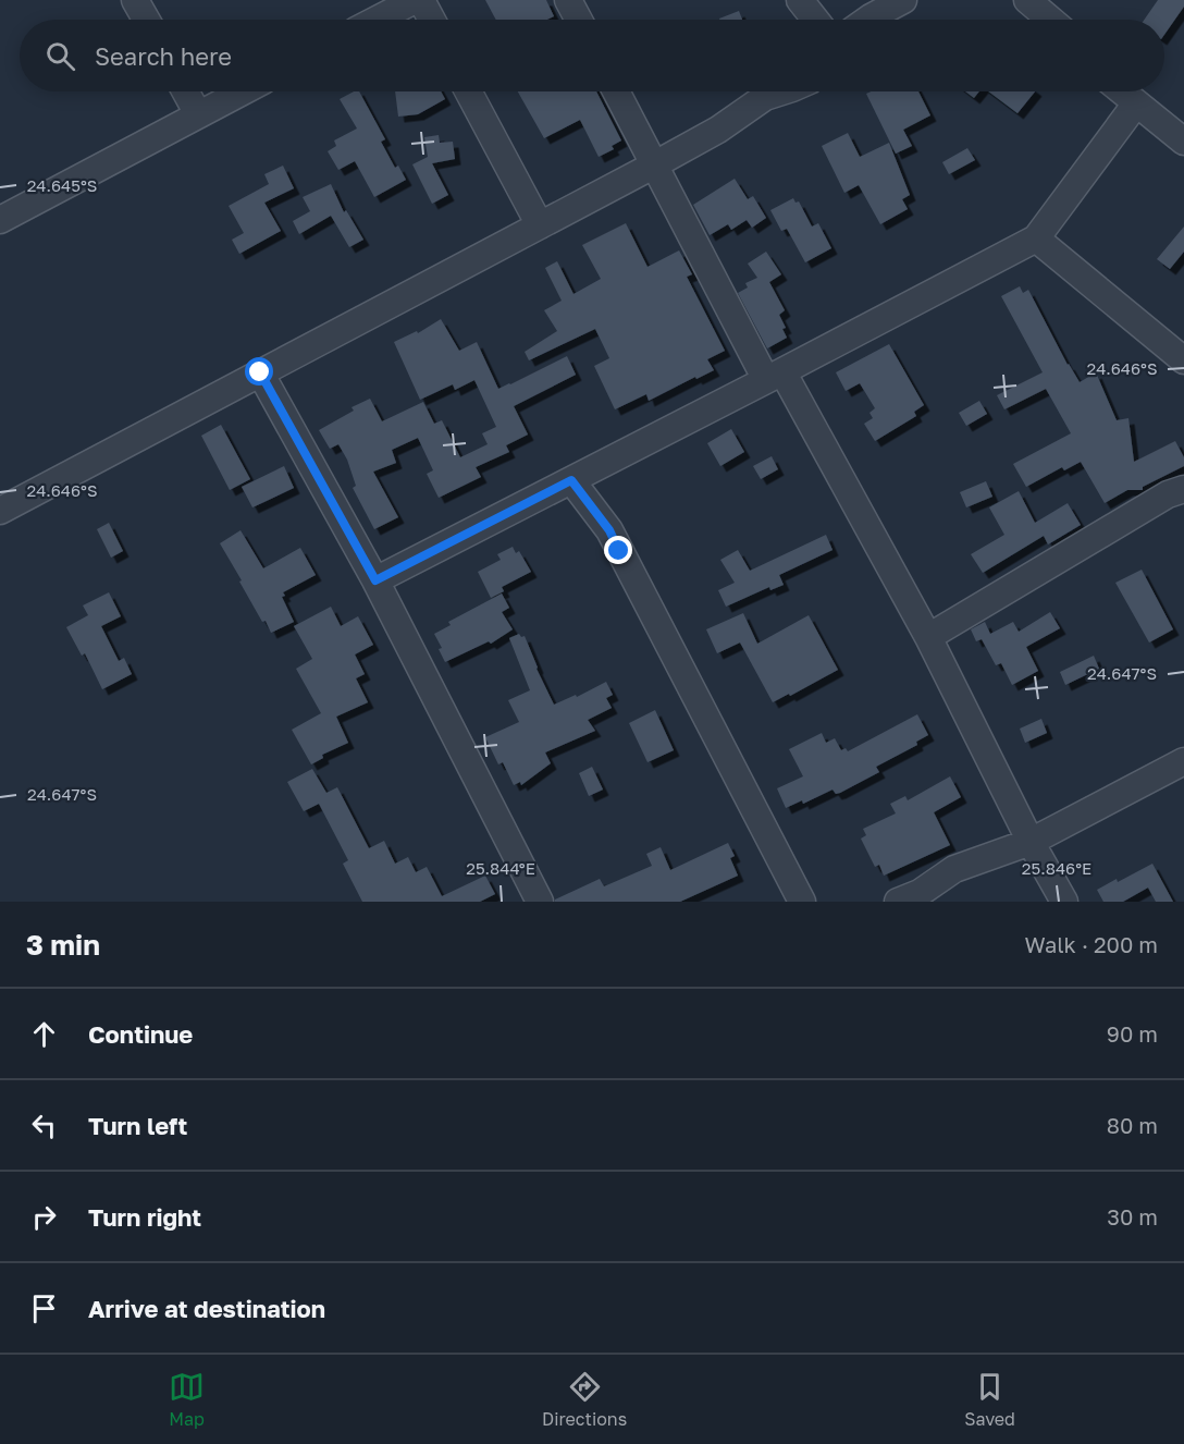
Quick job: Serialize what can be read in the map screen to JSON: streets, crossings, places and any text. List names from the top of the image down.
{
  "page": {
    "search": "Search here",
    "heading": ["3 min", "Walk · 200 m"],
    "list": [
      ["Continue", "90 m"],
      ["Turn left", "80 m"],
      ["Turn right", "30 m"],
      "Arrive at destination"
    ],
    "nav": ["Map", "Directions", "Saved"]
  },
  "coordinates": [
    "24.645°S",
    "24.646°S",
    "24.647°S",
    "25.844°E",
    "25.846°E"
  ]
}
